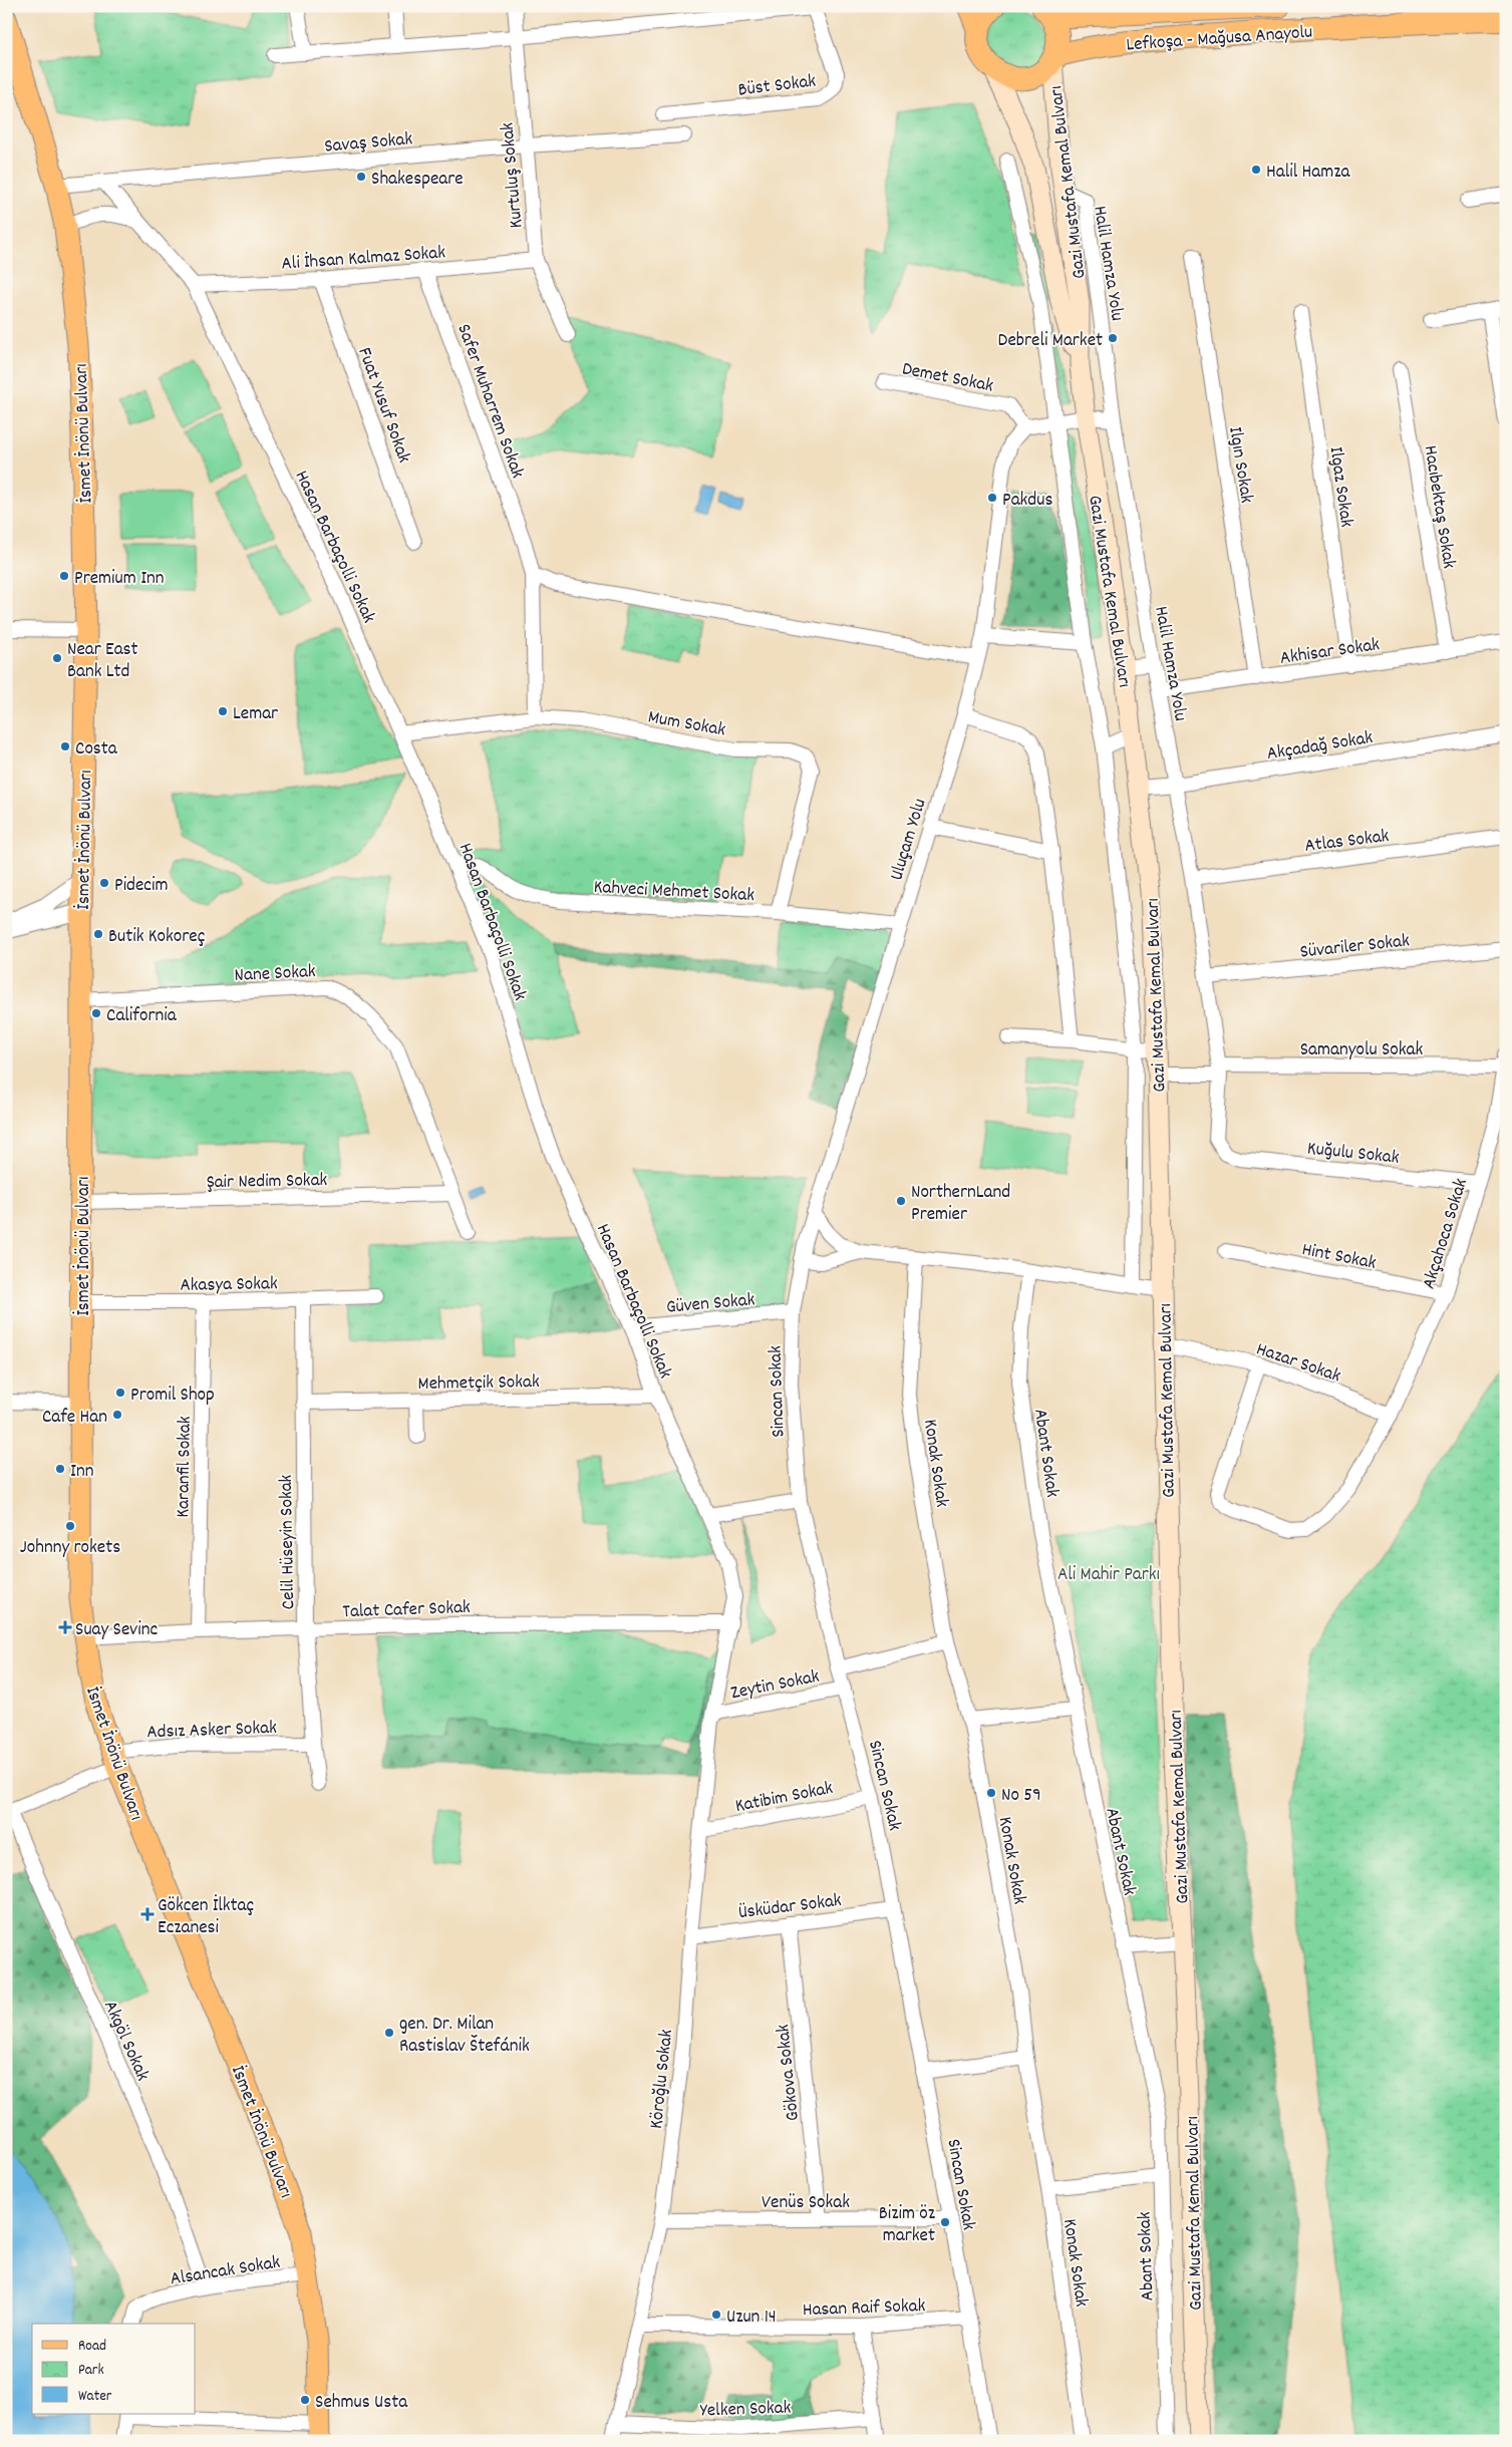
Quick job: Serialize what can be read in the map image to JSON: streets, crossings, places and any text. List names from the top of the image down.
{
  "streets": {
    "highway": ["Lefkoşa - Mağusa Anayolu"],
    "main road": ["Gazi Mustafa Kemal Bulvarı", "İsmet İnönü Bulvarı"],
    "street": [
      "Büst Sokak",
      "Savaş Sokak",
      "Kurtuluş Sokak",
      "Ali İhsan Kalmaz Sokak",
      "Halil Hamza Yolu",
      "Demet Sokak",
      "Safer Muharrem Sokak",
      "Fuat Yusuf Sokak",
      "Ilgın Sokak",
      "Ilgaz Sokak",
      "Hacıbektaş Sokak",
      "Hasan Barbaçolli Sokak",
      "Akhisar Sokak",
      "Mum Sokak",
      "Akçadağ Sokak",
      "Uluçam Yolu",
      "Atlas Sokak",
      "Kahveci Mehmet Sokak",
      "Süvariler Sokak",
      "Nane Sokak",
      "Samanyolu Sokak",
      "Kuğulu Sokak",
      "Şair Nedim Sokak",
      "Akçahoca Sokak",
      "Hint Sokak",
      "Akasya Sokak",
      "Güven Sokak",
      "Hazar Sokak",
      "Mehmetçik Sokak",
      "Sincan Sokak",
      "Abant Sokak",
      "Konak Sokak",
      "Karanfil Sokak",
      "Celil Hüseyin Sokak",
      "Talat Cafer Sokak",
      "Zeytin Sokak",
      "Adsız Asker Sokak",
      "Katibim Sokak",
      "Üsküdar Sokak",
      "Akgöl Sokak",
      "Gökova Sokak",
      "Köroğlu Sokak",
      "Venüs Sokak",
      "Alsancak Sokak",
      "Hasan Raif Sokak",
      "Yelken Sokak"
    ]
  },
  "crossings": [
    ["Lefkoşa - Mağusa Anayolu", "Gazi Mustafa Kemal Bulvarı"],
    ["Büst Sokak", "Savaş Sokak"],
    ["Savaş Sokak", "Kurtuluş Sokak"],
    ["Savaş Sokak", "İsmet İnönü Bulvarı"],
    ["Savaş Sokak", "Hasan Barbaçolli Sokak"],
    ["Kurtuluş Sokak", "Ali İhsan Kalmaz Sokak"],
    ["Gazi Mustafa Kemal Bulvarı", "Halil Hamza Yolu"],
    ["Gazi Mustafa Kemal Bulvarı", "Akçadağ Sokak"],
    ["Gazi Mustafa Kemal Bulvarı", "Samanyolu Sokak"],
    ["Gazi Mustafa Kemal Bulvarı", "Hazar Sokak"],
    ["Ali İhsan Kalmaz Sokak", "Safer Muharrem Sokak"],
    ["Ali İhsan Kalmaz Sokak", "Fuat Yusuf Sokak"],
    ["Ali İhsan Kalmaz Sokak", "Hasan Barbaçolli Sokak"],
    ["Halil Hamza Yolu", "Akhisar Sokak"],
    ["Halil Hamza Yolu", "Akçadağ Sokak"],
    ["Halil Hamza Yolu", "Atlas Sokak"],
    ["Halil Hamza Yolu", "Süvariler Sokak"],
    ["Halil Hamza Yolu", "Samanyolu Sokak"],
    ["Halil Hamza Yolu", "Kuğulu Sokak"],
    ["Demet Sokak", "Uluçam Yolu"],
    ["Safer Muharrem Sokak", "Mum Sokak"],
    ["İsmet İnönü Bulvarı", "Nane Sokak"],
    ["İsmet İnönü Bulvarı", "Şair Nedim Sokak"],
    ["İsmet İnönü Bulvarı", "Akasya Sokak"],
    ["İsmet İnönü Bulvarı", "Talat Cafer Sokak"],
    ["İsmet İnönü Bulvarı", "Adsız Asker Sokak"],
    ["İsmet İnönü Bulvarı", "Alsancak Sokak"],
    ["Ilgın Sokak", "Akhisar Sokak"],
    ["Ilgaz Sokak", "Akhisar Sokak"],
    ["Hacıbektaş Sokak", "Akhisar Sokak"],
    ["Hasan Barbaçolli Sokak", "Mum Sokak"],
    ["Hasan Barbaçolli Sokak", "Kahveci Mehmet Sokak"],
    ["Hasan Barbaçolli Sokak", "Güven Sokak"],
    ["Hasan Barbaçolli Sokak", "Mehmetçik Sokak"],
    ["Hasan Barbaçolli Sokak", "Talat Cafer Sokak"],
    ["Hasan Barbaçolli Sokak", "Zeytin Sokak"],
    ["Hasan Barbaçolli Sokak", "Köroğlu Sokak"],
    ["Mum Sokak", "Kahveci Mehmet Sokak"],
    ["Uluçam Yolu", "Kahveci Mehmet Sokak"],
    ["Uluçam Yolu", "Sincan Sokak"],
    ["Nane Sokak", "Şair Nedim Sokak"],
    ["Samanyolu Sokak", "Akçahoca Sokak"],
    ["Kuğulu Sokak", "Akçahoca Sokak"],
    ["Akçahoca Sokak", "Hint Sokak"],
    ["Akçahoca Sokak", "Hazar Sokak"],
    ["Akasya Sokak", "Karanfil Sokak"],
    ["Akasya Sokak", "Celil Hüseyin Sokak"],
    ["Güven Sokak", "Sincan Sokak"],
    ["Mehmetçik Sokak", "Celil Hüseyin Sokak"],
    ["Sincan Sokak", "Zeytin Sokak"],
    ["Sincan Sokak", "Katibim Sokak"],
    ["Sincan Sokak", "Üsküdar Sokak"],
    ["Sincan Sokak", "Venüs Sokak"],
    ["Sincan Sokak", "Hasan Raif Sokak"],
    ["Karanfil Sokak", "Talat Cafer Sokak"],
    ["Celil Hüseyin Sokak", "Talat Cafer Sokak"],
    ["Celil Hüseyin Sokak", "Adsız Asker Sokak"],
    ["Zeytin Sokak", "Köroğlu Sokak"],
    ["Adsız Asker Sokak", "Akgöl Sokak"],
    ["Katibim Sokak", "Köroğlu Sokak"],
    ["Üsküdar Sokak", "Gökova Sokak"],
    ["Üsküdar Sokak", "Köroğlu Sokak"],
    ["Akgöl Sokak", "Alsancak Sokak"],
    ["Gökova Sokak", "Venüs Sokak"],
    ["Köroğlu Sokak", "Venüs Sokak"],
    ["Köroğlu Sokak", "Hasan Raif Sokak"],
    ["Köroğlu Sokak", "Yelken Sokak"]
  ],
  "parks": ["Ali Mahir Parkı"],
  "places": {
    "other": [
      "Halil Hamza",
      "Shakespeare",
      "Debreli Market",
      "Pakdus",
      "Premium Inn",
      "Near East Bank Ltd",
      "Lemar",
      "Costa",
      "Pidecim",
      "Butik Kokoreç",
      "California",
      "NorthernLand Premier",
      "Promil Shop",
      "Cafe Han",
      "Inn",
      "Johnny rokets",
      "No 59",
      "gen. Dr. Milan Rastislav Štefánik",
      "Bizim öz market",
      "Uzun 14",
      "Sehmus Usta"
    ],
    "health": ["Suay Sevinc", "Gökcen İlktaç Eczanesi"]
  },
  "legend": ["Road", "Park", "Water"]
}
